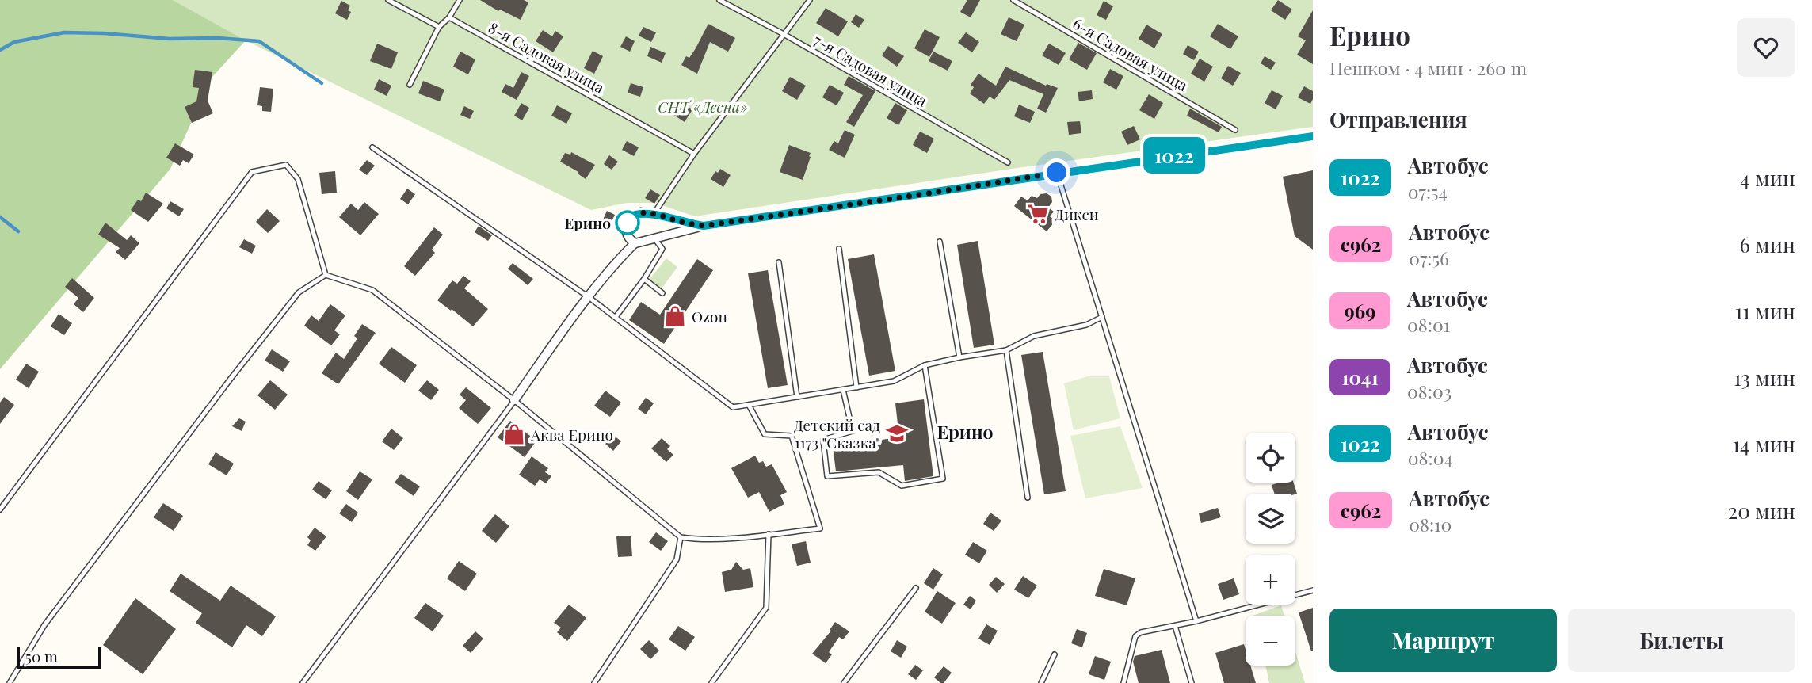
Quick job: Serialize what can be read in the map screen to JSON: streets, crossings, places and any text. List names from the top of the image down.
{
  "streets": {
    "lane": ["6-я Садовая улица", "8-я Садовая улица", "7-я Садовая улица"]
  },
  "districts": ["Ерино"],
  "parks": ["СНТ «Десна»"],
  "places": {
    "supermarket": ["Дикси"],
    "other": ["Ерино"],
    "shop": ["Ozon", "Аква Ерино"],
    "school or university": ["Детский сад 1173 \"Сказка\""]
  },
  "lines": ["bus line 1022"],
  "scale_bar": "50 m",
  "page": {
    "on_map": "1022",
    "heading": [
      ["Ерино", "Пешком · 4 мин · 260 m"],
      "Отправления"
    ],
    "list": [
      {
        "mark": "1022",
        "name": "Автобус",
        "note": "07:54",
        "value": "4 мин"
      },
      {
        "mark": "с962",
        "name": "Автобус",
        "note": "07:56",
        "value": "6 мин"
      },
      {
        "mark": "969",
        "name": "Автобус",
        "note": "08:01",
        "value": "11 мин"
      },
      {
        "mark": "1041",
        "name": "Автобус",
        "note": "08:03",
        "value": "13 мин"
      },
      {
        "mark": "1022",
        "name": "Автобус",
        "note": "08:04",
        "value": "14 мин"
      },
      {
        "mark": "с962",
        "name": "Автобус",
        "note": "08:10",
        "value": "20 мин"
      }
    ],
    "map_buttons": ["+", "−"],
    "buttons": ["Маршрут", "Билеты"],
    "scale": "50 m"
  }
}
